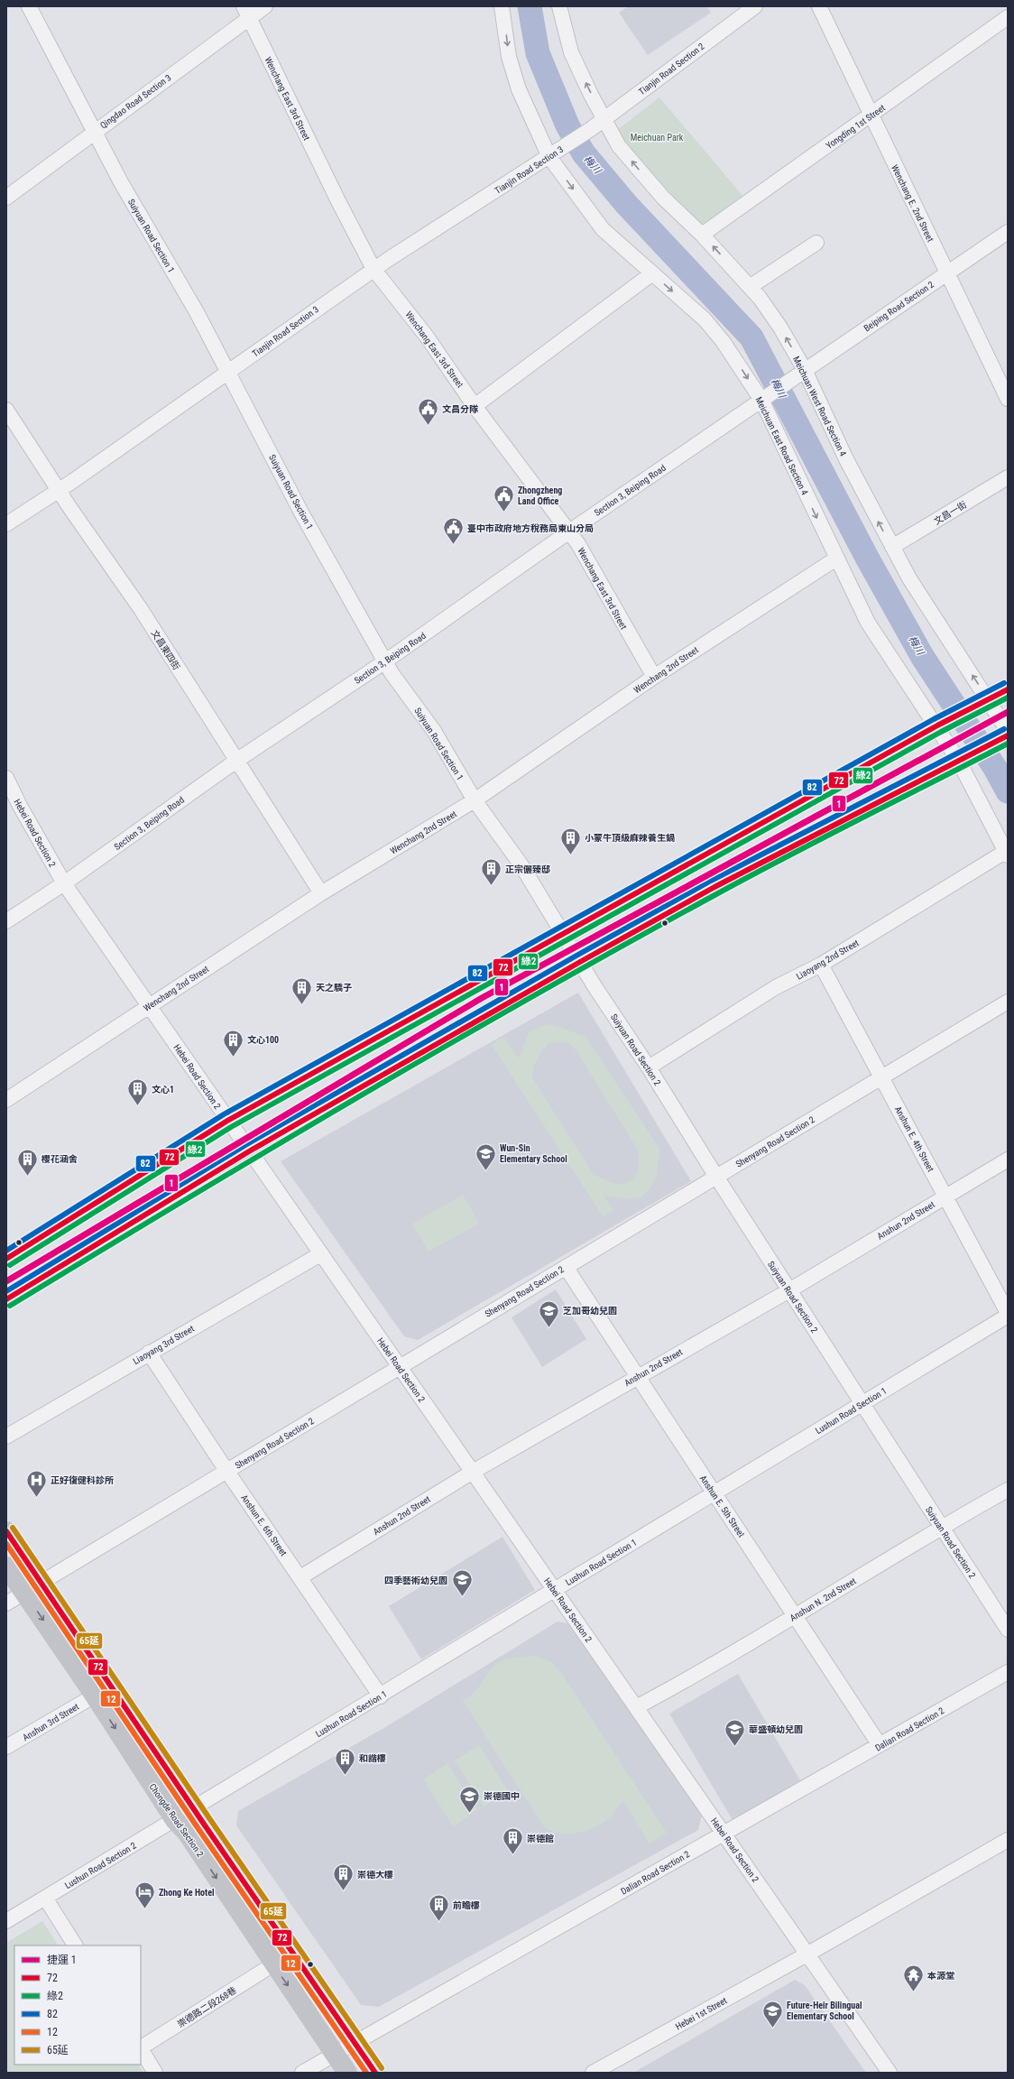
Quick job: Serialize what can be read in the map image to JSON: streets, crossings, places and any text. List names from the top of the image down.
{
  "streets": {
    "main road": ["Chongde Road Section 2"],
    "street": [
      "Tianjin Road Section 2",
      "Wenchang East 3rd Street",
      "Qingdao Road Section 3",
      "Yongding 1st Street",
      "Tianjin Road Section 3",
      "Wenchang E. 2nd Street",
      "Suiyuan Road Section 1",
      "Beiping Road Section 2",
      "Meichuan West Road Section 4",
      "Meichuan East Road Section 4",
      "Section 3, Beiping Road",
      "文昌一街",
      "文昌東四街",
      "Wenchang 2nd Street",
      "Hebei Road Section 2",
      "Liaoyang 2nd Street",
      "Suiyuan Road Section 2",
      "Anshun E. 4th Street",
      "Shenyang Road Section 2",
      "Anshun 2nd Street",
      "Liaoyang 3rd Street",
      "Lushun Road Section 1",
      "Anshun E. 5th Street",
      "Anshun E. 6th Street",
      "Anshun N. 2nd Street",
      "Anshun 3rd Street",
      "Dalian Road Section 2",
      "Lushun Road Section 2",
      "崇德路二段268巷",
      "Hebei 1st Street"
    ]
  },
  "crossings": [
    ["Tianjin Road Section 2", "Tianjin Road Section 3"],
    ["Tianjin Road Section 2", "Meichuan West Road Section 4"],
    ["Wenchang East 3rd Street", "Qingdao Road Section 3"],
    ["Wenchang East 3rd Street", "Tianjin Road Section 3"],
    ["Wenchang East 3rd Street", "Section 3, Beiping Road"],
    ["Wenchang East 3rd Street", "Wenchang 2nd Street"],
    ["Qingdao Road Section 3", "Suiyuan Road Section 1"],
    ["Yongding 1st Street", "Wenchang E. 2nd Street"],
    ["Yongding 1st Street", "Meichuan West Road Section 4"],
    ["Tianjin Road Section 3", "Suiyuan Road Section 1"],
    ["Tianjin Road Section 3", "Meichuan East Road Section 4"],
    ["Tianjin Road Section 3", "文昌東四街"],
    ["Wenchang E. 2nd Street", "Beiping Road Section 2"],
    ["Suiyuan Road Section 1", "Section 3, Beiping Road"],
    ["Suiyuan Road Section 1", "Wenchang 2nd Street"],
    ["Suiyuan Road Section 1", "Suiyuan Road Section 2"],
    ["Beiping Road Section 2", "Meichuan West Road Section 4"],
    ["Beiping Road Section 2", "Section 3, Beiping Road"],
    ["Meichuan West Road Section 4", "文昌一街"],
    ["Meichuan East Road Section 4", "Section 3, Beiping Road"],
    ["Meichuan East Road Section 4", "Wenchang 2nd Street"],
    ["Meichuan East Road Section 4", "Liaoyang 2nd Street"],
    ["Section 3, Beiping Road", "文昌東四街"],
    ["Section 3, Beiping Road", "Hebei Road Section 2"],
    ["文昌東四街", "Wenchang 2nd Street"],
    ["Wenchang 2nd Street", "Hebei Road Section 2"],
    ["Hebei Road Section 2", "Shenyang Road Section 2"],
    ["Hebei Road Section 2", "Anshun 2nd Street"],
    ["Hebei Road Section 2", "Liaoyang 3rd Street"],
    ["Hebei Road Section 2", "Lushun Road Section 1"],
    ["Hebei Road Section 2", "Anshun N. 2nd Street"],
    ["Hebei Road Section 2", "Dalian Road Section 2"],
    ["Hebei Road Section 2", "Hebei 1st Street"],
    ["Liaoyang 2nd Street", "Suiyuan Road Section 2"],
    ["Liaoyang 2nd Street", "Anshun E. 4th Street"],
    ["Suiyuan Road Section 2", "Shenyang Road Section 2"],
    ["Suiyuan Road Section 2", "Anshun 2nd Street"],
    ["Suiyuan Road Section 2", "Lushun Road Section 1"],
    ["Suiyuan Road Section 2", "Anshun N. 2nd Street"],
    ["Anshun E. 4th Street", "Shenyang Road Section 2"],
    ["Anshun E. 4th Street", "Anshun 2nd Street"],
    ["Shenyang Road Section 2", "Anshun E. 5th Street"],
    ["Shenyang Road Section 2", "Anshun E. 6th Street"],
    ["Shenyang Road Section 2", "Chongde Road Section 2"],
    ["Anshun 2nd Street", "Anshun E. 5th Street"],
    ["Anshun 2nd Street", "Anshun E. 6th Street"],
    ["Liaoyang 3rd Street", "Anshun E. 6th Street"],
    ["Lushun Road Section 1", "Anshun E. 5th Street"],
    ["Lushun Road Section 1", "Anshun E. 6th Street"],
    ["Lushun Road Section 1", "Lushun Road Section 2"],
    ["Anshun E. 5th Street", "Anshun N. 2nd Street"],
    ["Anshun E. 5th Street", "Dalian Road Section 2"],
    ["Anshun 3rd Street", "Chongde Road Section 2"],
    ["Dalian Road Section 2", "Chongde Road Section 2"],
    ["Chongde Road Section 2", "Lushun Road Section 2"],
    ["Chongde Road Section 2", "崇德路二段268巷"]
  ],
  "one_way": ["Meichuan West Road Section 4", "Meichuan East Road Section 4"],
  "water": ["梅川"],
  "parks": ["Meichuan Park"],
  "places": {
    "public building": ["文昌分隊", "Zhongzheng Land Office", "臺中市政府地方稅務局東山分局"],
    "building": [
      "小蒙牛頂級麻辣養生鍋",
      "正宗儷臻邸",
      "天之驕子",
      "文心100",
      "文心1",
      "櫻花涵舍",
      "和諧樓",
      "崇德館",
      "崇德大樓",
      "前瞻樓"
    ],
    "school or university": [
      "Wun-Sin Elementary School",
      "芝加哥幼兒園",
      "四季藝術幼兒園",
      "華盛頓幼兒園",
      "崇德國中",
      "Future-Heir Bilingual Elementary School"
    ],
    "hospital": ["正好復健科診所"],
    "hotel": ["Zhong Ke Hotel"],
    "temple": ["本源堂"]
  },
  "lines": [
    "transit line 82",
    "transit line 72",
    "transit line 綠2",
    "metro line 1",
    "transit line 65延",
    "transit line 12"
  ],
  "legend": [
    "捷運 1",
    "72",
    "綠2",
    "82",
    "12",
    "65延"
  ]
}
